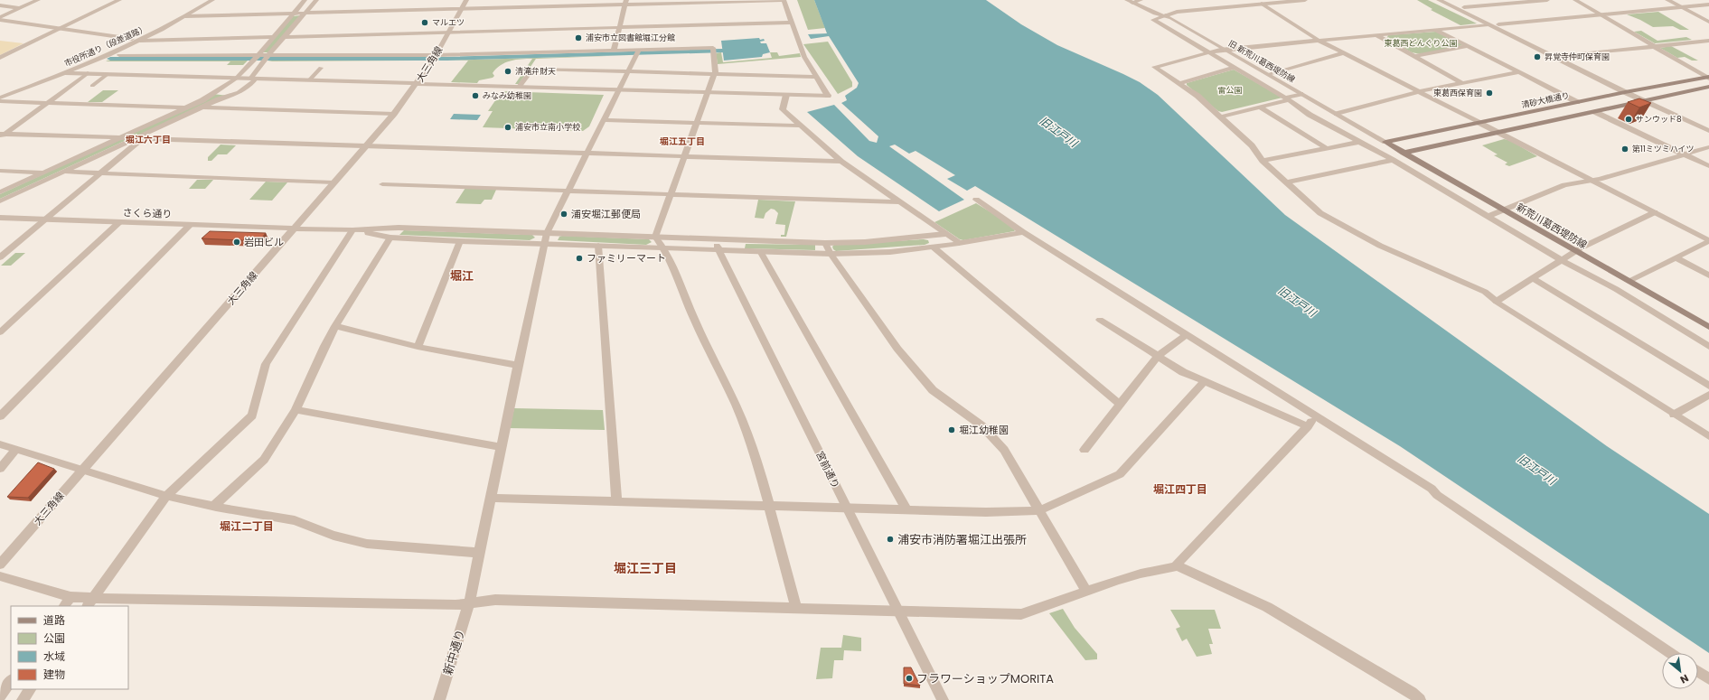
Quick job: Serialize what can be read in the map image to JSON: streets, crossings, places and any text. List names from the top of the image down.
{
  "streets": {
    "main road": ["清砂大橋通り", "新荒川葛西堤防線"],
    "street": [
      "市役所通り（段差道路）",
      "旧 新荒川葛西堤防線",
      "大三角線",
      "さくら通り",
      "宮前通り",
      "新中通り"
    ]
  },
  "crossings": [
    ["旧 新荒川葛西堤防線", "清砂大橋通り"],
    ["旧 新荒川葛西堤防線", "新荒川葛西堤防線"],
    ["大三角線", "さくら通り"],
    ["清砂大橋通り", "新荒川葛西堤防線"]
  ],
  "districts": [
    "堀江六丁目",
    "堀江五丁目",
    "堀江",
    "堀江四丁目",
    "堀江二丁目",
    "堀江三丁目"
  ],
  "water": ["旧江戸川"],
  "parks": ["東葛西どんぐり公園", "雷公園"],
  "places": [
    "マルエツ",
    "浦安市立図書館堀江分館",
    "昇覚寺仲町保育園",
    "清滝弁財天",
    "東葛西保育園",
    "みなみ幼稚園",
    "サンウッド8",
    "浦安市立南小学校",
    "第11ミツミハイツ",
    "浦安堀江郵便局",
    "岩田ビル",
    "ファミリーマート",
    "堀江幼稚園",
    "浦安市消防署堀江出張所",
    "フラワーショップMORITA"
  ],
  "legend": [
    "道路",
    "公園",
    "水域",
    "建物"
  ],
  "north": "bottom right"
}
